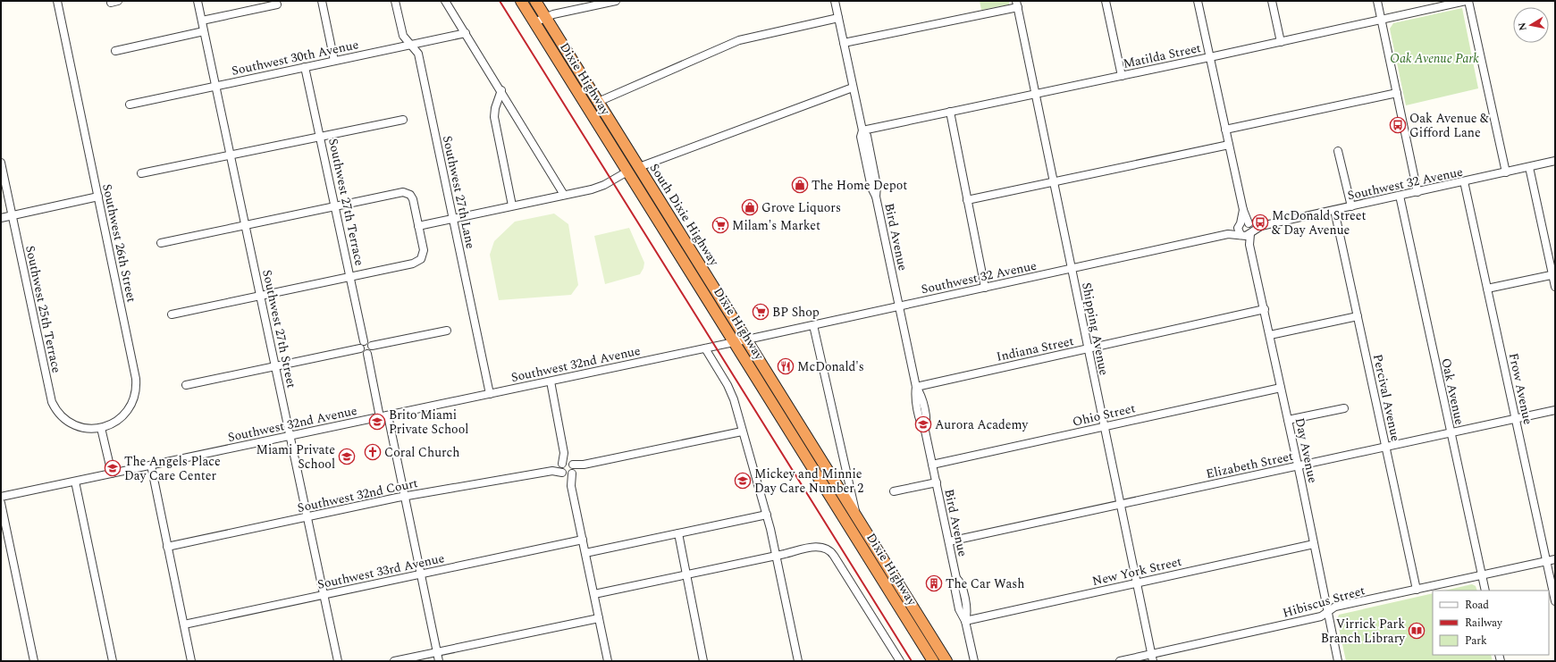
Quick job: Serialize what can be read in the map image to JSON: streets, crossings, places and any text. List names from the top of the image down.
{
  "streets": {
    "highway": ["Dixie Highway", "South Dixie Highway"],
    "street": [
      "Matilda Street",
      "Southwest 30th Avenue",
      "Southwest 32 Avenue",
      "Southwest 27th Lane",
      "Southwest 27th Terrace",
      "Bird Avenue",
      "Southwest 26th Street",
      "Southwest 25th Terrace",
      "Southwest 27th Street",
      "Shipping Avenue",
      "Indiana Street",
      "Southwest 32nd Avenue",
      "Frow Avenue",
      "Oak Avenue",
      "Percival Avenue",
      "Ohio Street",
      "Day Avenue",
      "Elizabeth Street",
      "Southwest 32nd Court",
      "Southwest 33rd Avenue",
      "New York Street",
      "Hibiscus Street"
    ]
  },
  "crossings": [
    ["Matilda Street", "Bird Avenue"],
    ["Matilda Street", "Shipping Avenue"],
    ["Matilda Street", "Day Avenue"],
    ["Southwest 30th Avenue", "Southwest 27th Lane"],
    ["Southwest 30th Avenue", "Southwest 27th Terrace"],
    ["Southwest 30th Avenue", "Southwest 27th Street"],
    ["Dixie Highway", "Southwest 32 Avenue"],
    ["Dixie Highway", "Southwest 32nd Avenue"],
    ["Southwest 32 Avenue", "South Dixie Highway"],
    ["Southwest 32 Avenue", "Bird Avenue"],
    ["Southwest 32 Avenue", "Shipping Avenue"],
    ["Southwest 32 Avenue", "Southwest 32nd Avenue"],
    ["Southwest 32 Avenue", "Frow Avenue"],
    ["Southwest 32 Avenue", "Oak Avenue"],
    ["Southwest 32 Avenue", "Percival Avenue"],
    ["Southwest 32 Avenue", "Day Avenue"],
    ["Southwest 27th Lane", "Southwest 32nd Avenue"],
    ["Bird Avenue", "Indiana Street"],
    ["Bird Avenue", "Ohio Street"],
    ["Bird Avenue", "Elizabeth Street"],
    ["Bird Avenue", "New York Street"],
    ["Southwest 26th Street", "Southwest 25th Terrace"],
    ["Southwest 27th Street", "Southwest 32nd Avenue"],
    ["Southwest 27th Street", "Southwest 32nd Court"],
    ["Southwest 27th Street", "Southwest 33rd Avenue"],
    ["Shipping Avenue", "Indiana Street"],
    ["Shipping Avenue", "Ohio Street"],
    ["Shipping Avenue", "Elizabeth Street"],
    ["Shipping Avenue", "New York Street"],
    ["Shipping Avenue", "Hibiscus Street"],
    ["Indiana Street", "Day Avenue"],
    ["Frow Avenue", "Elizabeth Street"],
    ["Frow Avenue", "Hibiscus Street"],
    ["Oak Avenue", "Elizabeth Street"],
    ["Oak Avenue", "Hibiscus Street"],
    ["Percival Avenue", "Elizabeth Street"],
    ["Percival Avenue", "Hibiscus Street"],
    ["Ohio Street", "Day Avenue"],
    ["Day Avenue", "Elizabeth Street"],
    ["Day Avenue", "New York Street"],
    ["Day Avenue", "Hibiscus Street"]
  ],
  "parks": ["Oak Avenue Park"],
  "places": {
    "bus stop": ["Oak Avenue & Gifford Lane", "McDonald Street & Day Avenue"],
    "shop": ["The Home Depot", "Grove Liquors"],
    "supermarket": ["Milam's Market", "BP Shop"],
    "restaurant": ["McDonald's"],
    "school or university": [
      "Brito Miami Private School",
      "Aurora Academy",
      "Miami Private School",
      "The Angels Place Day Care Center",
      "Mickey and Minnie Day Care Number 2"
    ],
    "church": ["Coral Church"],
    "building": ["The Car Wash"],
    "library": ["Virrick Park Branch Library"]
  },
  "legend": ["Road", "Railway", "Park"],
  "north": "left"
}
